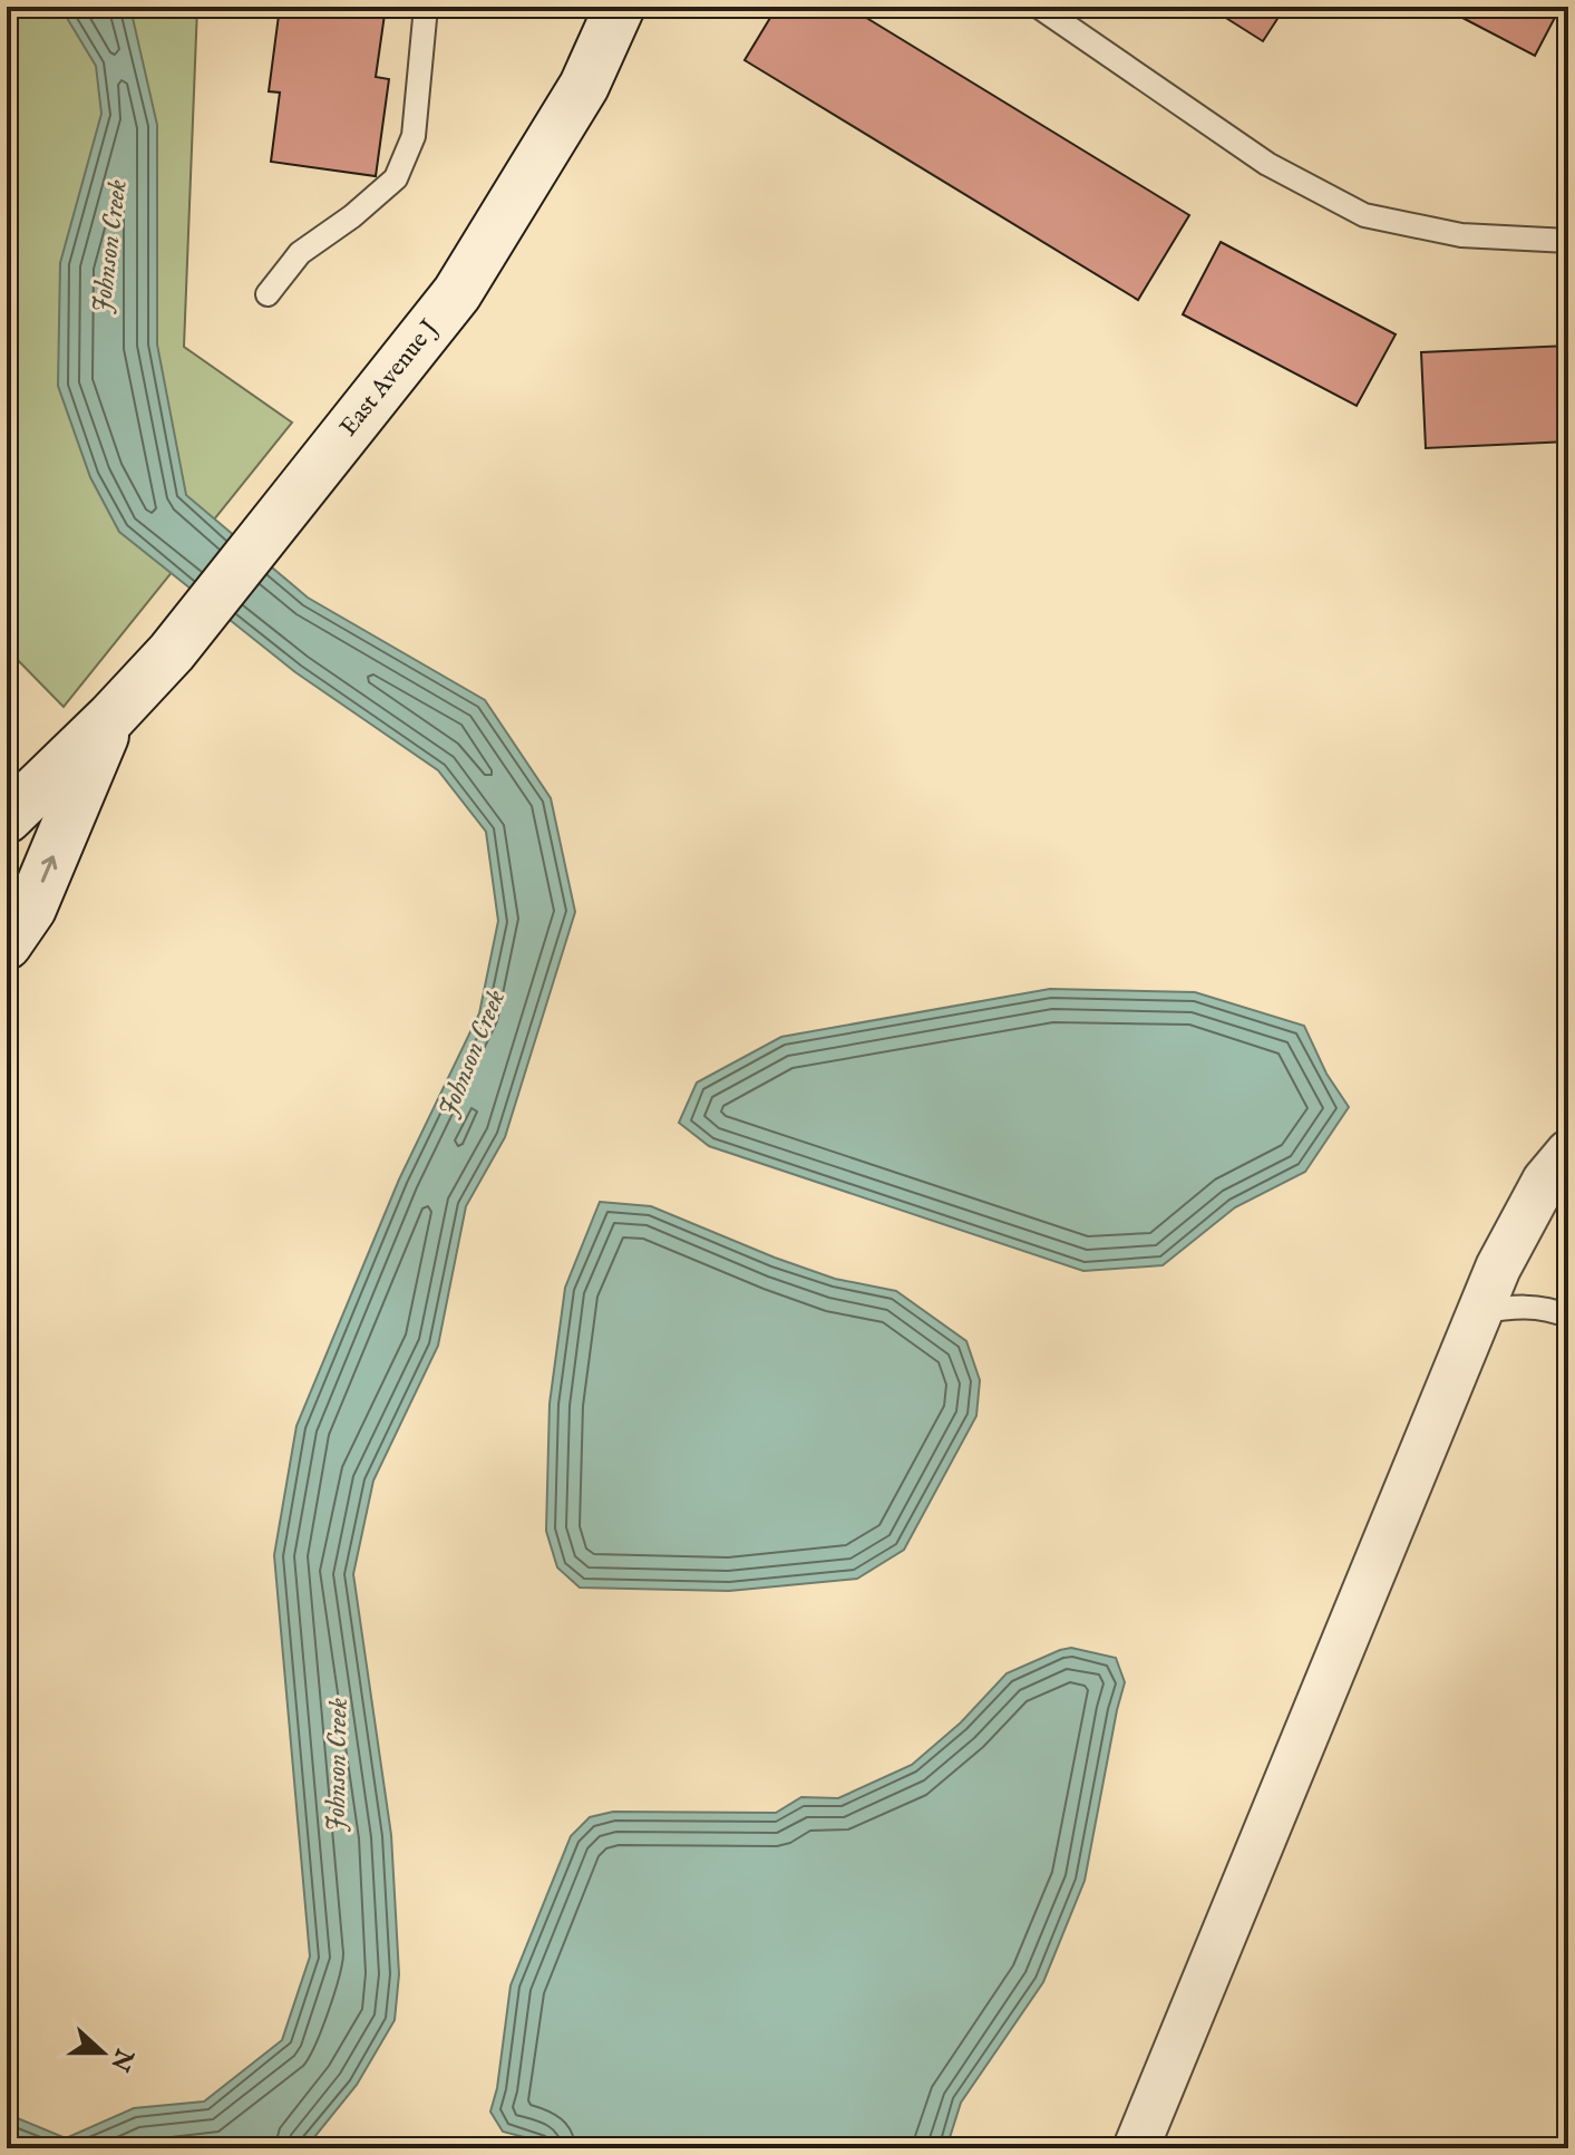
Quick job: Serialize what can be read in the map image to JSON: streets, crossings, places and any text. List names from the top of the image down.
{
  "streets": {
    "street": ["East Avenue J"]
  },
  "water": ["Johnson Creek"],
  "north": "right"
}
